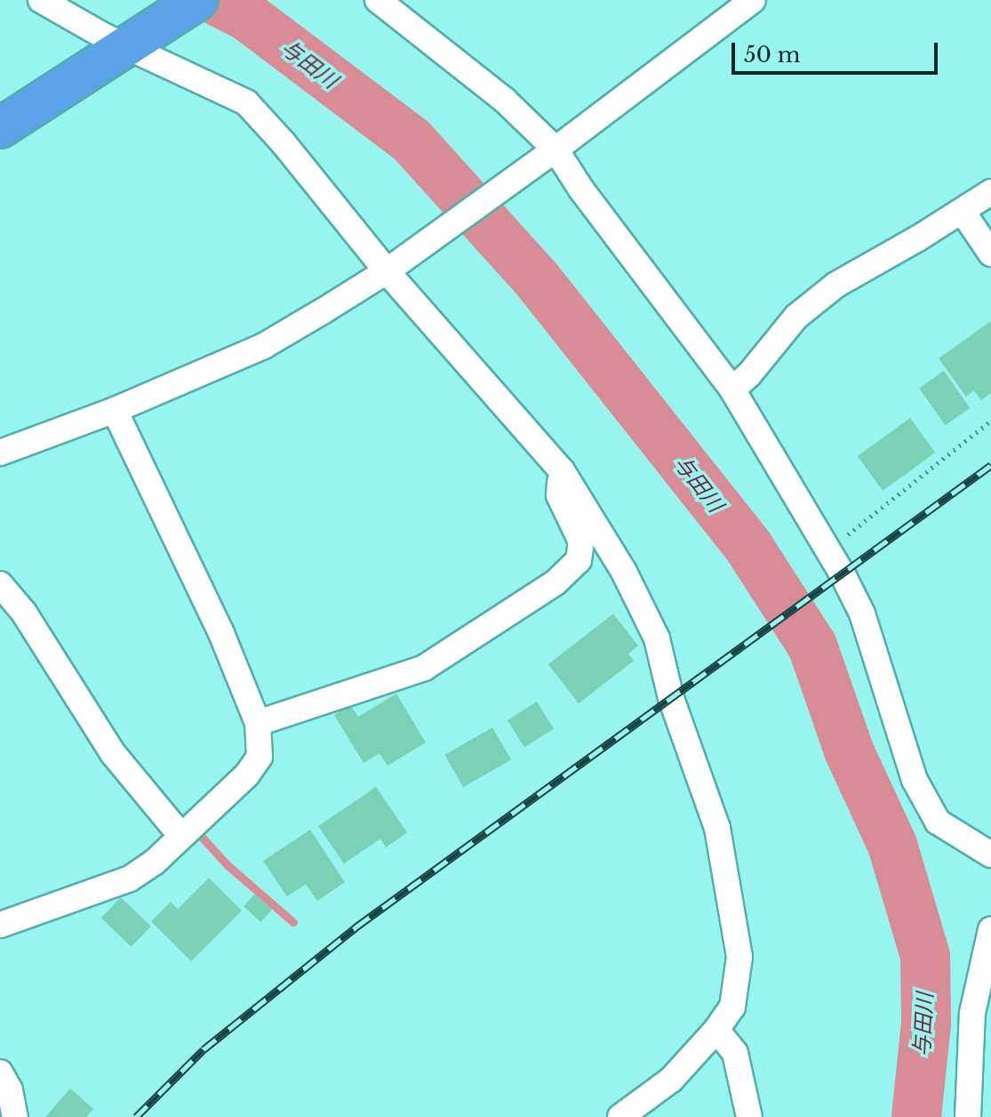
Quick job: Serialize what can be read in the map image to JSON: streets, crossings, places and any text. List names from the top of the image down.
{
  "water": ["与田川"],
  "scale_bar": "50 m"
}
